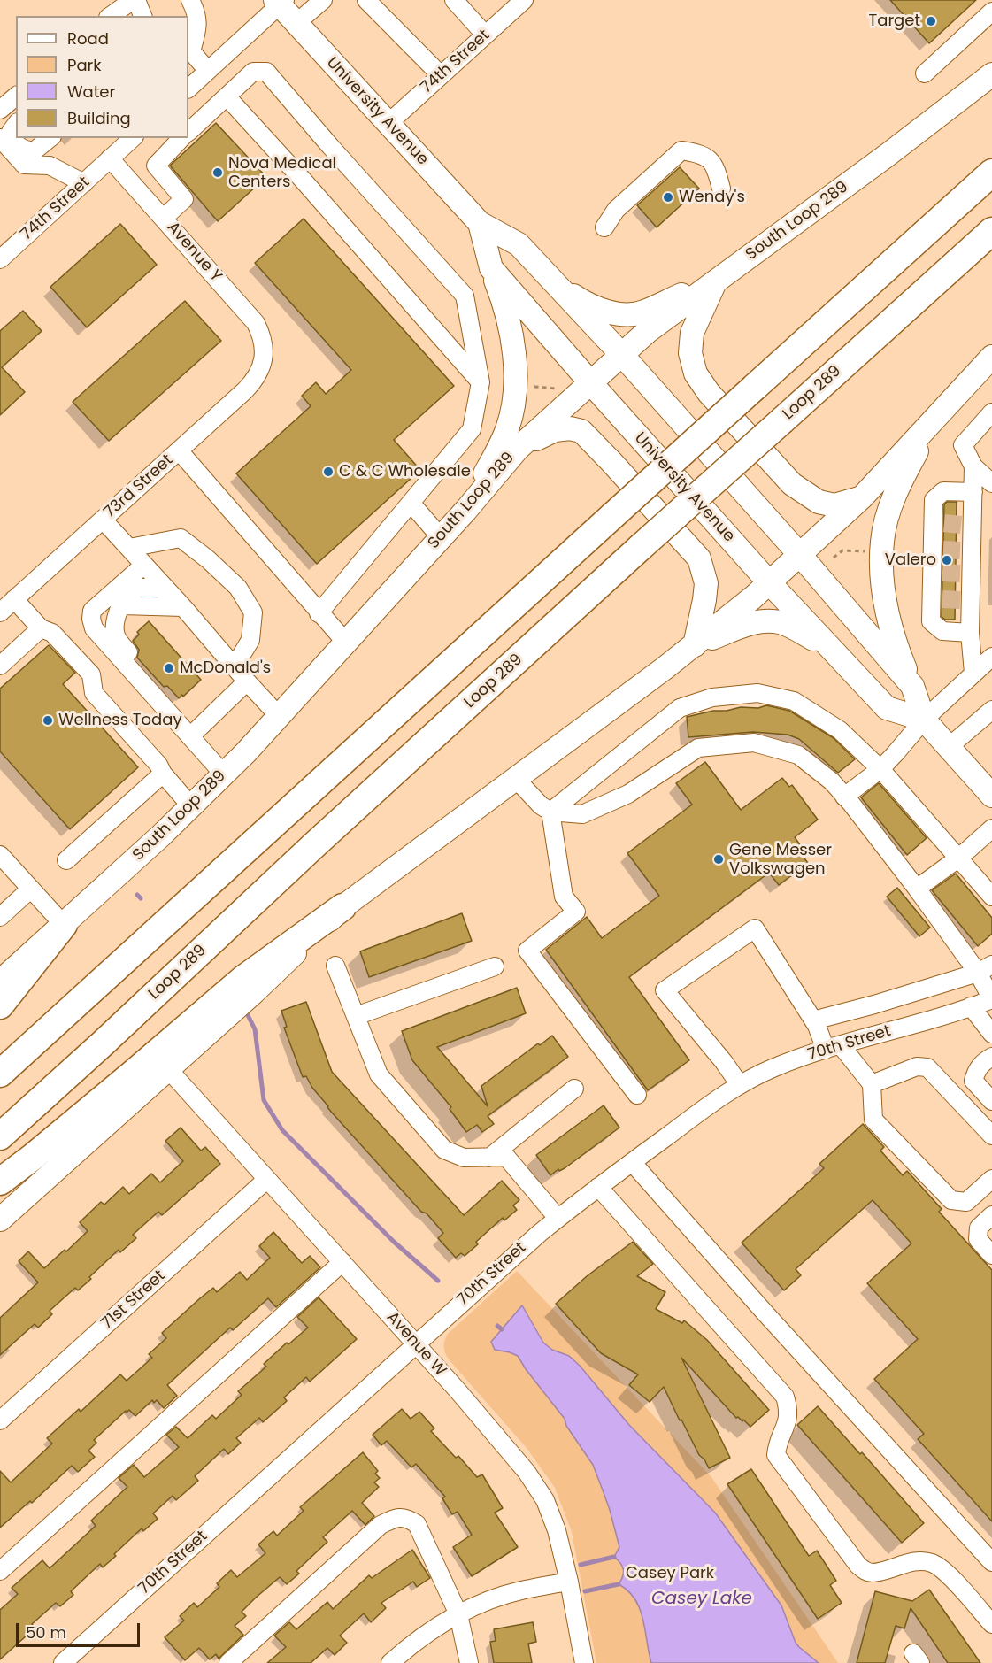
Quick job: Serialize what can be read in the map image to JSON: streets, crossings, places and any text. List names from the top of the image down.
{
  "streets": {
    "highway": ["Loop 289"],
    "main road": ["University Avenue", "South Loop 289"],
    "street": [
      "74th Street",
      "Avenue Y",
      "73rd Street",
      "70th Street",
      "71st Street",
      "Avenue W"
    ]
  },
  "crossings": [
    ["74th Street", "University Avenue"],
    ["74th Street", "Avenue Y"],
    ["University Avenue", "South Loop 289"],
    ["Avenue Y", "73rd Street"],
    ["70th Street", "Avenue W"],
    ["71st Street", "Avenue W"]
  ],
  "water": ["Casey Lake"],
  "parks": ["Casey Park"],
  "places": [
    "Target",
    "Nova Medical Centers",
    "Wendy's",
    "C & C Wholesale",
    "Valero",
    "McDonald's",
    "Wellness Today",
    "Gene Messer Volkswagen"
  ],
  "legend": [
    "Road",
    "Park",
    "Water",
    "Building"
  ],
  "scale_bar": "50 m"
}
